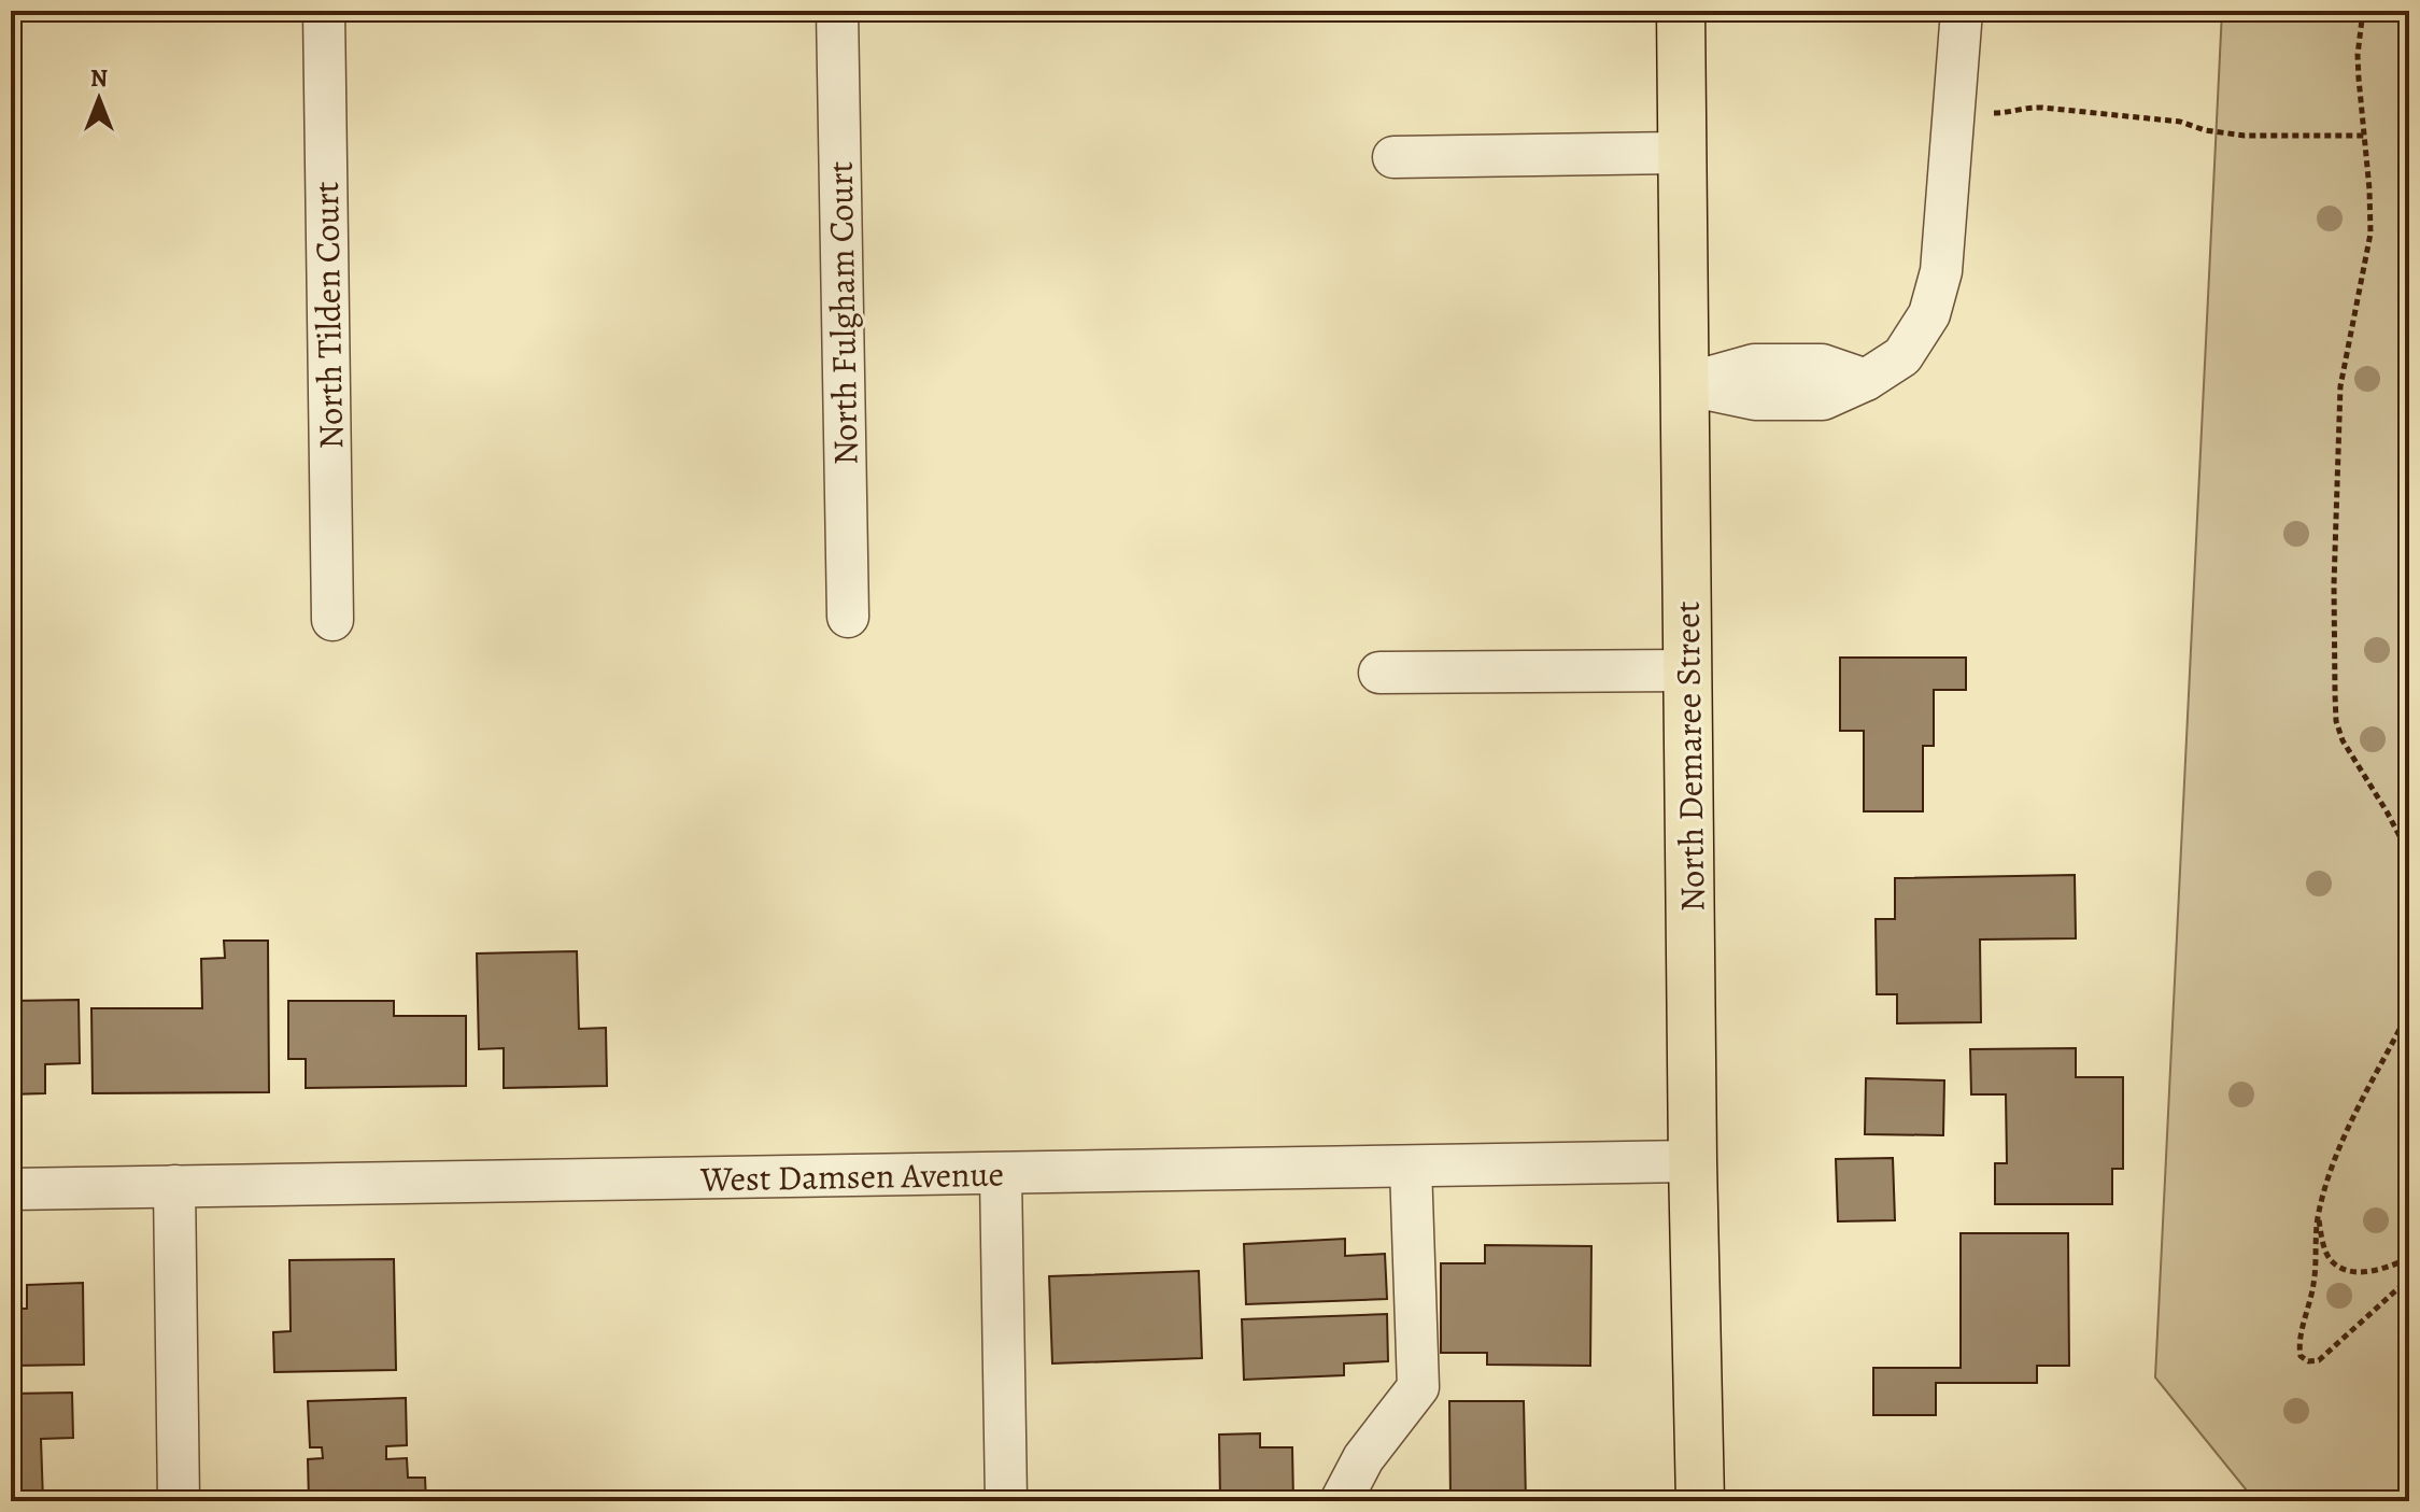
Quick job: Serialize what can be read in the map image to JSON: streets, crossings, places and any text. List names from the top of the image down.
{
  "streets": {
    "main road": ["North Demaree Street"],
    "street": ["North Fulgham Court", "North Tilden Court", "West Damsen Avenue"]
  },
  "crossings": [
    ["North Demaree Street", "West Damsen Avenue"]
  ],
  "north": "top"
}
